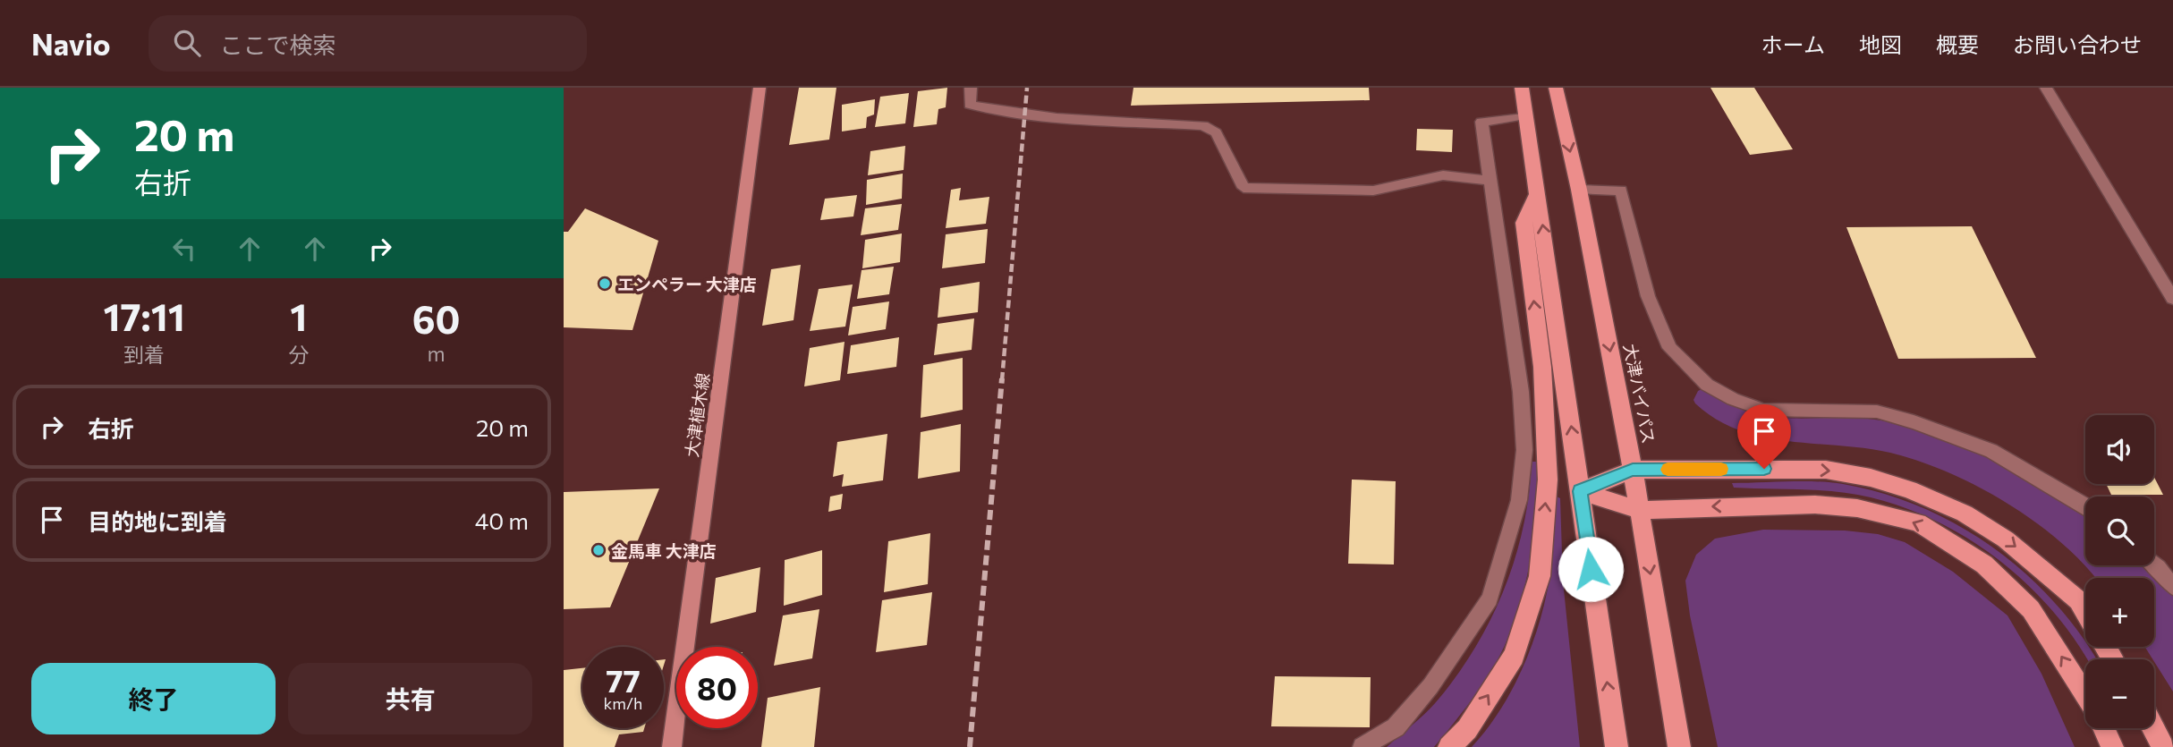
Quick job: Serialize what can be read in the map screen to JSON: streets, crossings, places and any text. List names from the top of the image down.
{
  "streets": {
    "highway": ["大津バイパス"],
    "main road": ["大津植木線"]
  },
  "places": ["エンペラー 大津店", "金馬車 大津店"],
  "page": {
    "header": "Navio",
    "search": "ここで検索",
    "nav": [
      "ホーム",
      "地図",
      "概要",
      "お問い合わせ"
    ],
    "turn": ["20 m", "右折"],
    "eta": [
      "17:11",
      "到着",
      "1",
      "分",
      "60",
      "m"
    ],
    "list": [
      {
        "name": "右折",
        "value": "20 m"
      },
      {
        "name": "目的地に到着",
        "value": "40 m"
      }
    ],
    "map_buttons": ["+", "−"],
    "speed": "77 km/h",
    "limit": "80",
    "buttons": ["終了", "共有"]
  }
}
